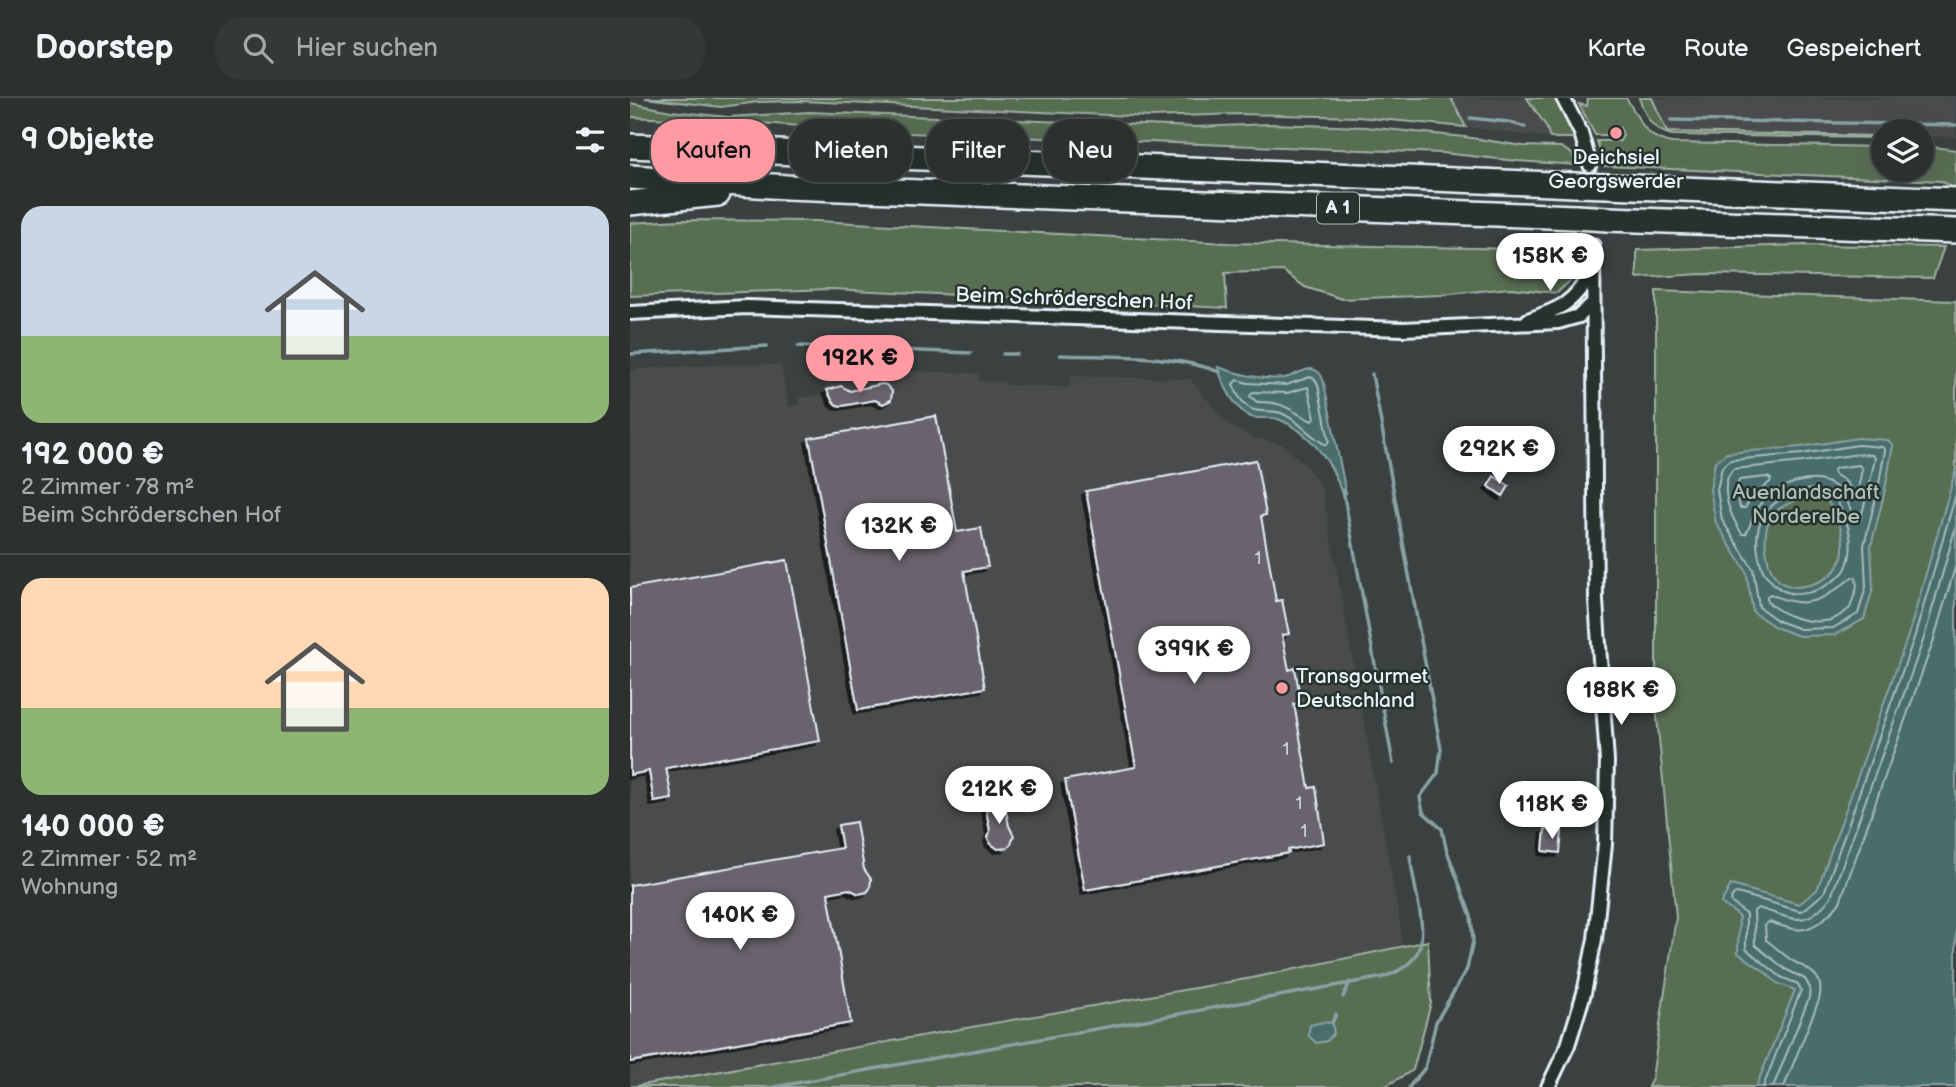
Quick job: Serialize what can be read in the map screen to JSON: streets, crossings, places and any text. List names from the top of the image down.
{
  "streets": {
    "highway": ["A 1"],
    "street": ["Beim Schröderschen Hof"]
  },
  "parks": ["Auenlandschaft Norderelbe"],
  "places": ["Deichsiel Georgswerder", "Transgourmet Deutschland"],
  "house_numbers": [
    "1",
    "1",
    "1",
    "1"
  ],
  "page": {
    "header": "Doorstep",
    "search": "Hier suchen",
    "nav": ["Karte", "Route", "Gespeichert"],
    "heading": "9 Objekte",
    "chip": [
      "Kaufen",
      "Mieten",
      "Filter",
      "Neu"
    ],
    "list": [
      {
        "name": "192 000 €",
        "note": "2 Zimmer · 78 m² · Beim Schröderschen Hof"
      },
      {
        "name": "140 000 €",
        "note": "2 Zimmer · 52 m² · Wohnung"
      }
    ],
    "price": [
      "158K €",
      "192K €",
      "292K €",
      "132K €",
      "399K €",
      "188K €",
      "212K €",
      "118K €",
      "140K €"
    ]
  }
}
